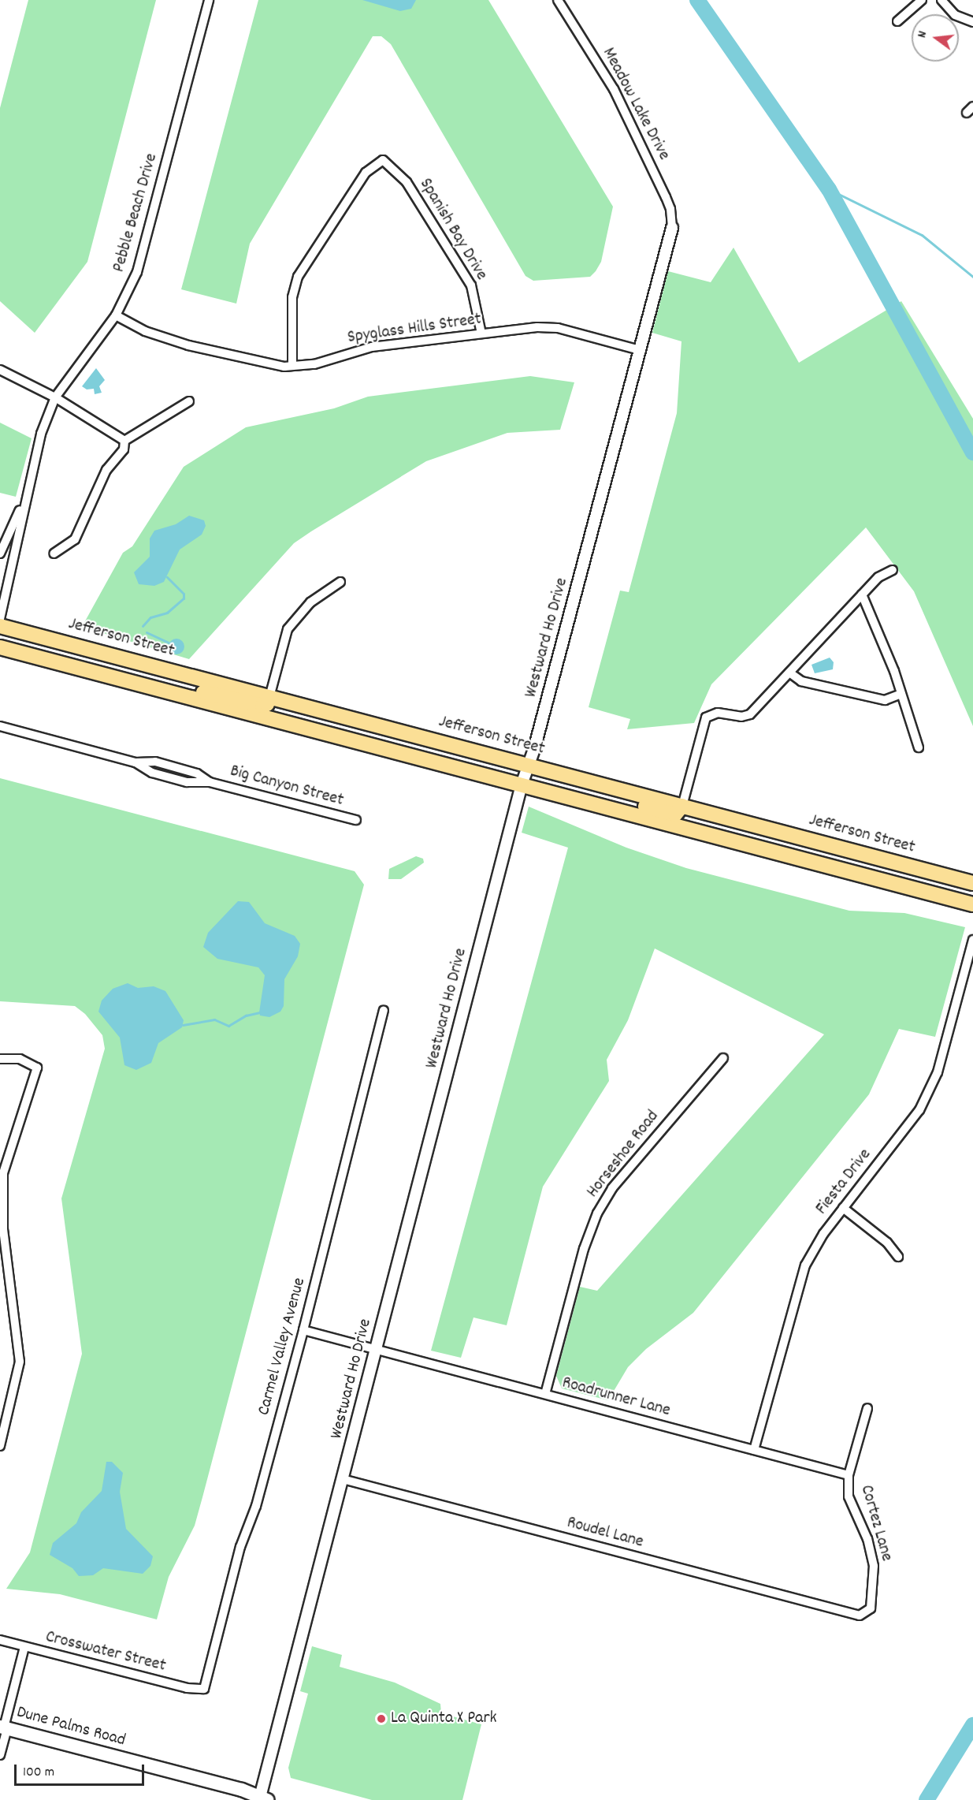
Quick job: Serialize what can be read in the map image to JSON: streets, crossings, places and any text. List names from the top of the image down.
{
  "streets": {
    "main road": ["Jefferson Street", "Dune Palms Road"],
    "street": [
      "Meadow Lake Drive",
      "Pebble Beach Drive",
      "Spanish Bay Drive",
      "Spyglass Hills Street",
      "Westward Ho Drive",
      "Big Canyon Street",
      "Horseshoe Road",
      "Fiesta Drive",
      "Carmel Valley Avenue",
      "Roadrunner Lane",
      "Cortez Lane",
      "Roudel Lane",
      "Crosswater Street"
    ]
  },
  "crossings": [
    ["Meadow Lake Drive", "Westward Ho Drive"],
    ["Pebble Beach Drive", "Spyglass Hills Street"],
    ["Spanish Bay Drive", "Spyglass Hills Street"],
    ["Spyglass Hills Street", "Westward Ho Drive"],
    ["Jefferson Street", "Westward Ho Drive"],
    ["Westward Ho Drive", "Roadrunner Lane"],
    ["Westward Ho Drive", "Roudel Lane"],
    ["Westward Ho Drive", "Dune Palms Road"],
    ["Horseshoe Road", "Roadrunner Lane"],
    ["Fiesta Drive", "Roadrunner Lane"],
    ["Carmel Valley Avenue", "Roadrunner Lane"],
    ["Carmel Valley Avenue", "Crosswater Street"],
    ["Roadrunner Lane", "Cortez Lane"],
    ["Cortez Lane", "Roudel Lane"]
  ],
  "places": ["La Quinta X Park"],
  "scale_bar": "100 m",
  "north": "left"
}
